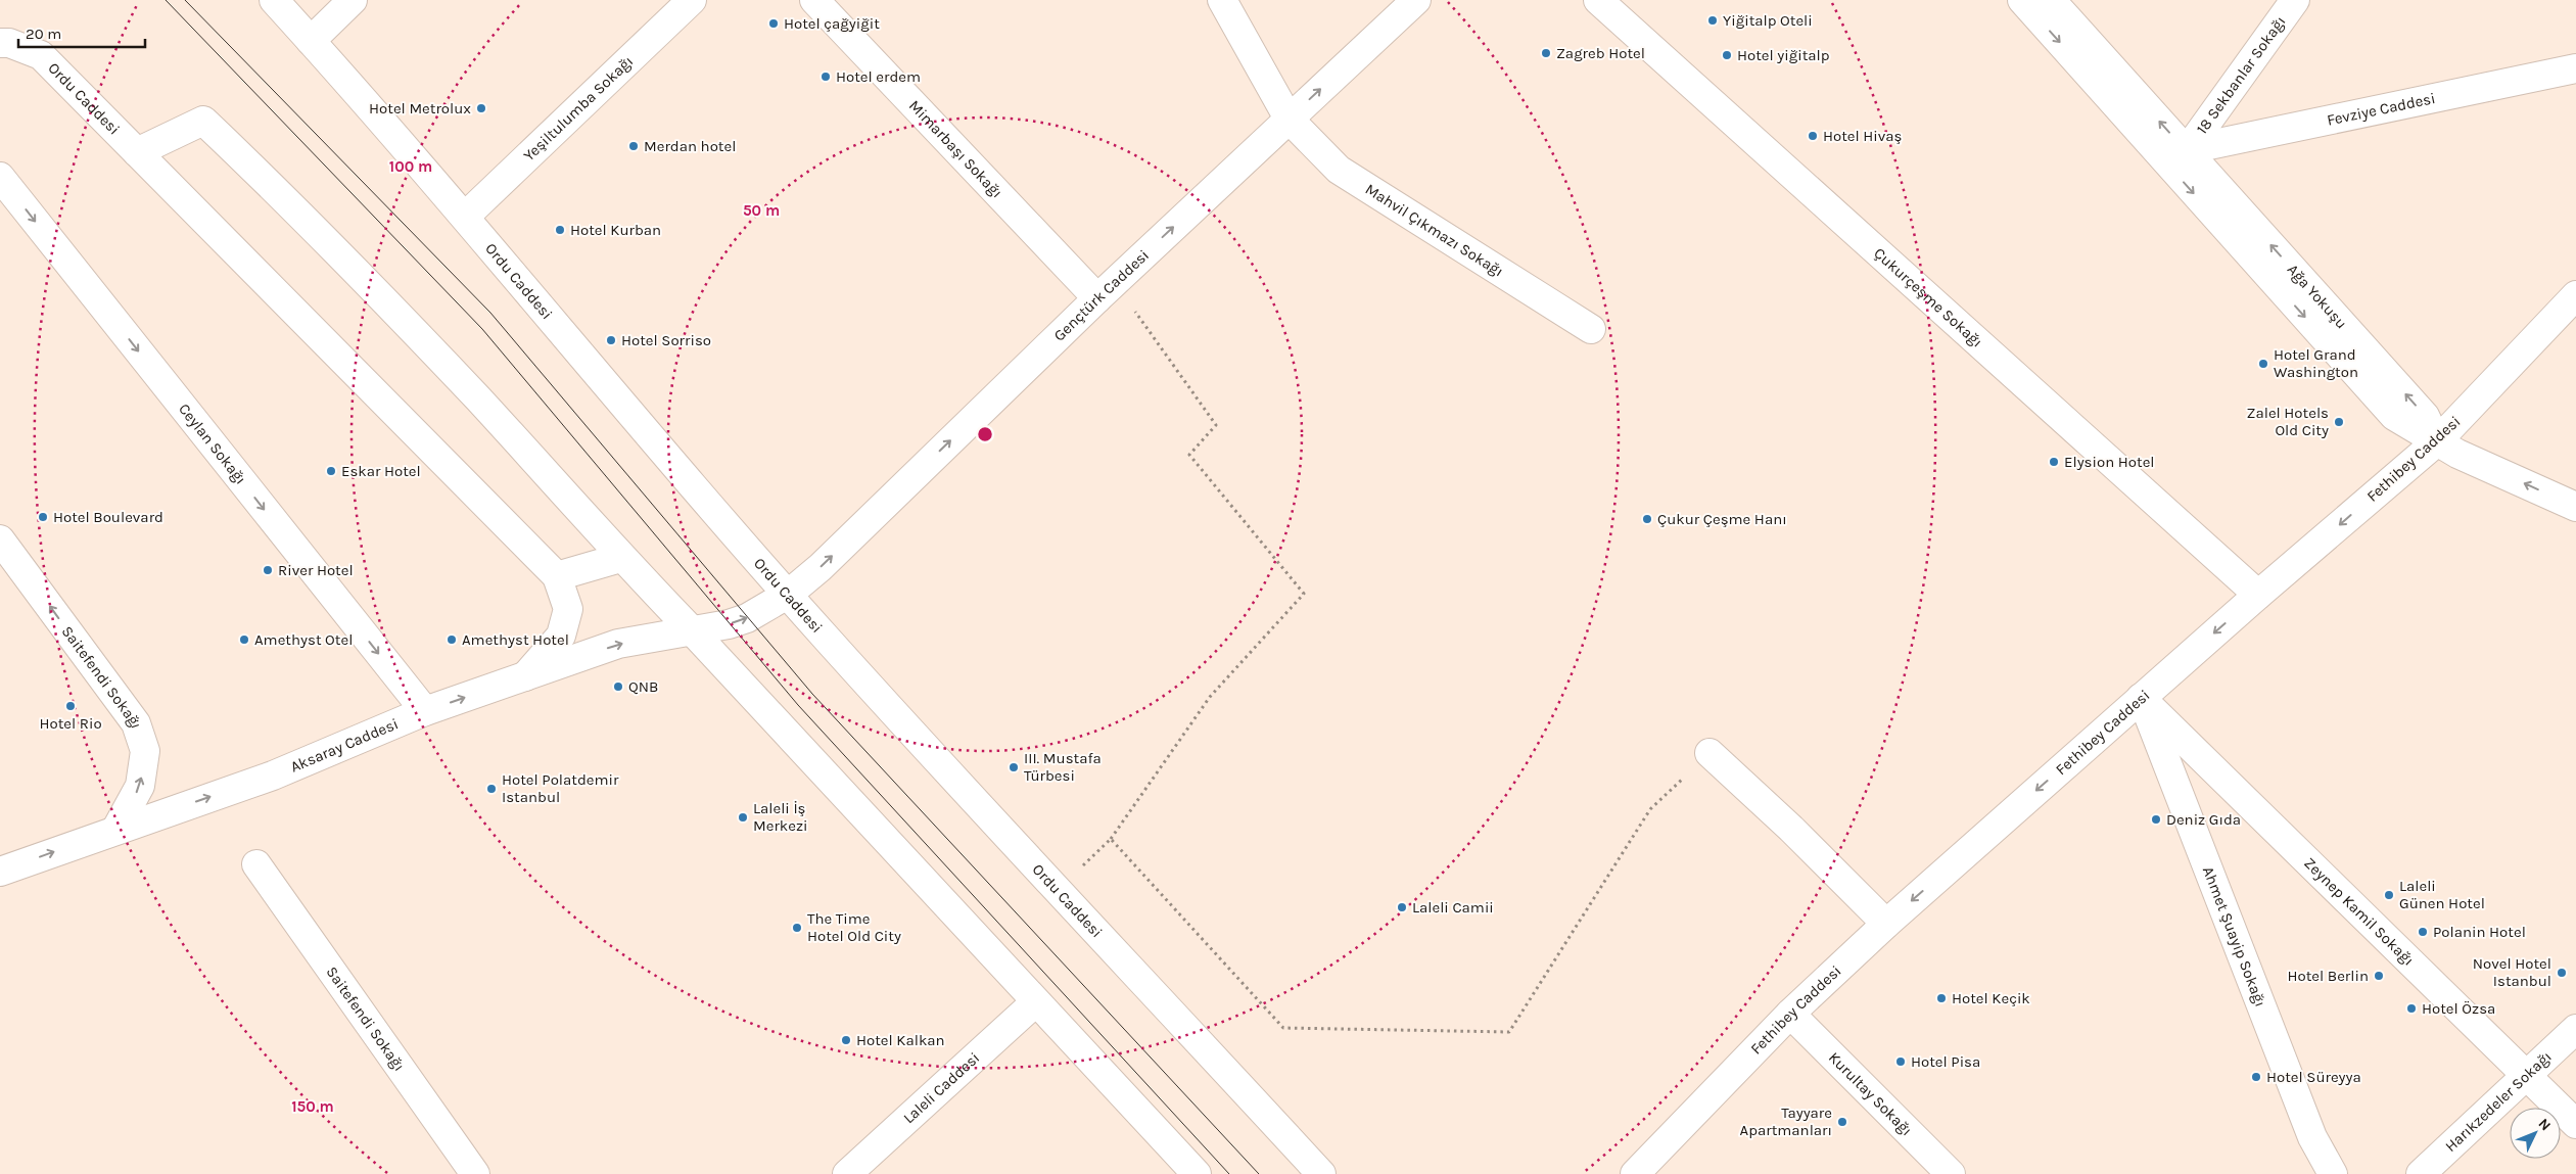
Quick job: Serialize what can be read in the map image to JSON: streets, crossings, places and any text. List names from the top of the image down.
{
  "streets": {
    "street": [
      "18 Sekbanlar Sokağı",
      "Ordu Caddesi",
      "Yeşiltulumba Sokağı",
      "Fevziye Caddesi",
      "Mimarbaşı Sokağı",
      "Mahvil Çıkmazı Sokağı",
      "Gençtürk Caddesi",
      "Ağa Yokuşu",
      "Çukurçeşme Sokağı",
      "Ceylan Sokağı",
      "Fethibey Caddesi",
      "Saitefendi Sokağı",
      "Aksaray Caddesi",
      "Zeynep Kamil Sokağı",
      "Ahmet Şuayip Sokağı",
      "Laleli Caddesi",
      "Kurultay Sokağı",
      "Harıkzedeler Sokağı"
    ]
  },
  "crossings": [
    ["18 Sekbanlar Sokağı", "Fevziye Caddesi"],
    ["18 Sekbanlar Sokağı", "Ağa Yokuşu"],
    ["Ordu Caddesi", "Yeşiltulumba Sokağı"],
    ["Ordu Caddesi", "Gençtürk Caddesi"],
    ["Fevziye Caddesi", "Ağa Yokuşu"],
    ["Mimarbaşı Sokağı", "Gençtürk Caddesi"],
    ["Mahvil Çıkmazı Sokağı", "Gençtürk Caddesi"],
    ["Gençtürk Caddesi", "Aksaray Caddesi"],
    ["Ağa Yokuşu", "Fethibey Caddesi"],
    ["Çukurçeşme Sokağı", "Fethibey Caddesi"],
    ["Ceylan Sokağı", "Aksaray Caddesi"],
    ["Fethibey Caddesi", "Zeynep Kamil Sokağı"],
    ["Fethibey Caddesi", "Ahmet Şuayip Sokağı"],
    ["Fethibey Caddesi", "Kurultay Sokağı"],
    ["Saitefendi Sokağı", "Aksaray Caddesi"],
    ["Zeynep Kamil Sokağı", "Ahmet Şuayip Sokağı"],
    ["Zeynep Kamil Sokağı", "Harıkzedeler Sokağı"]
  ],
  "one_way": [
    "Gençtürk Caddesi",
    "Fethibey Caddesi",
    "Saitefendi Sokağı",
    "Aksaray Caddesi"
  ],
  "places": [
    "Yiğitalp Oteli",
    "Hotel çağyiğit",
    "Zagreb Hotel",
    "Hotel yiğitalp",
    "Hotel erdem",
    "Hotel Metrolux",
    "Hotel Hivaş",
    "Merdan hotel",
    "Hotel Kurban",
    "Hotel Sorriso",
    "Hotel Grand Washington",
    "Zalel Hotels Old City",
    "Elysion Hotel",
    "Eskar Hotel",
    "Hotel Boulevard",
    "Çukur Çeşme Hanı",
    "River Hotel",
    "Amethyst Otel",
    "Amethyst Hotel",
    "QNB",
    "Hotel Rio",
    "III. Mustafa Türbesi",
    "Hotel Polatdemir Istanbul",
    "Laleli İş Merkezi",
    "Deniz Gıda",
    "Laleli Günen Hotel",
    "Laleli Camii",
    "The Time Hotel Old City",
    "Polanin Hotel",
    "Novel Hotel Istanbul",
    "Hotel Berlin",
    "Hotel Keçik",
    "Hotel Özsa",
    "Hotel Kalkan",
    "Hotel Pisa",
    "Hotel Süreyya",
    "Tayyare Apartmanları"
  ],
  "scale_bar": "20 m",
  "north": "top right",
  "rings": ["100 m", "50 m", "150 m"]
}
